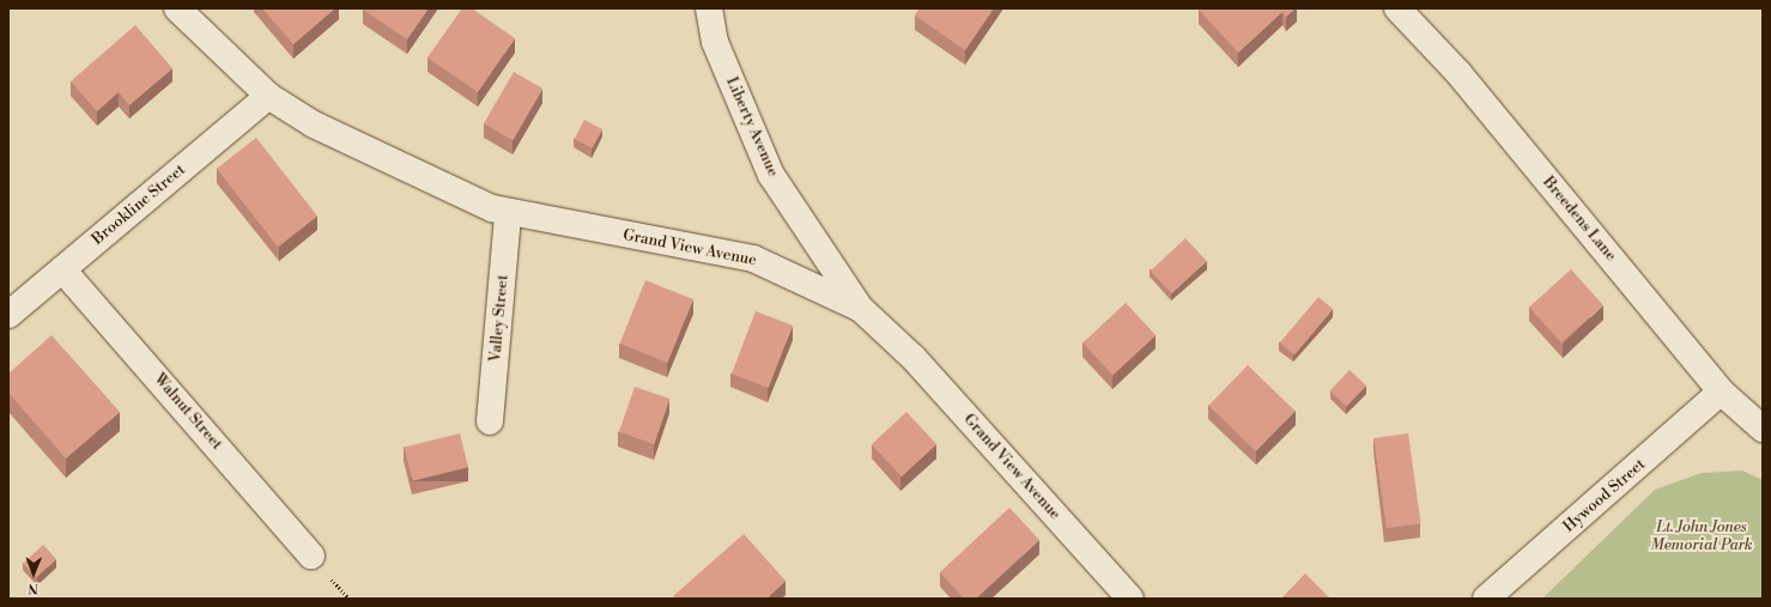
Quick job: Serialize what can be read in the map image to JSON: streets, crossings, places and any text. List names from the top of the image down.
{
  "streets": {
    "street": [
      "Liberty Avenue",
      "Brookline Street",
      "Breedens Lane",
      "Grand View Avenue",
      "Valley Street",
      "Walnut Street",
      "Hywood Street"
    ]
  },
  "crossings": [
    ["Liberty Avenue", "Grand View Avenue"],
    ["Brookline Street", "Grand View Avenue"],
    ["Brookline Street", "Walnut Street"],
    ["Breedens Lane", "Hywood Street"],
    ["Grand View Avenue", "Valley Street"]
  ],
  "parks": ["Lt. John Jones Memorial Park"],
  "north": "bottom"
}
